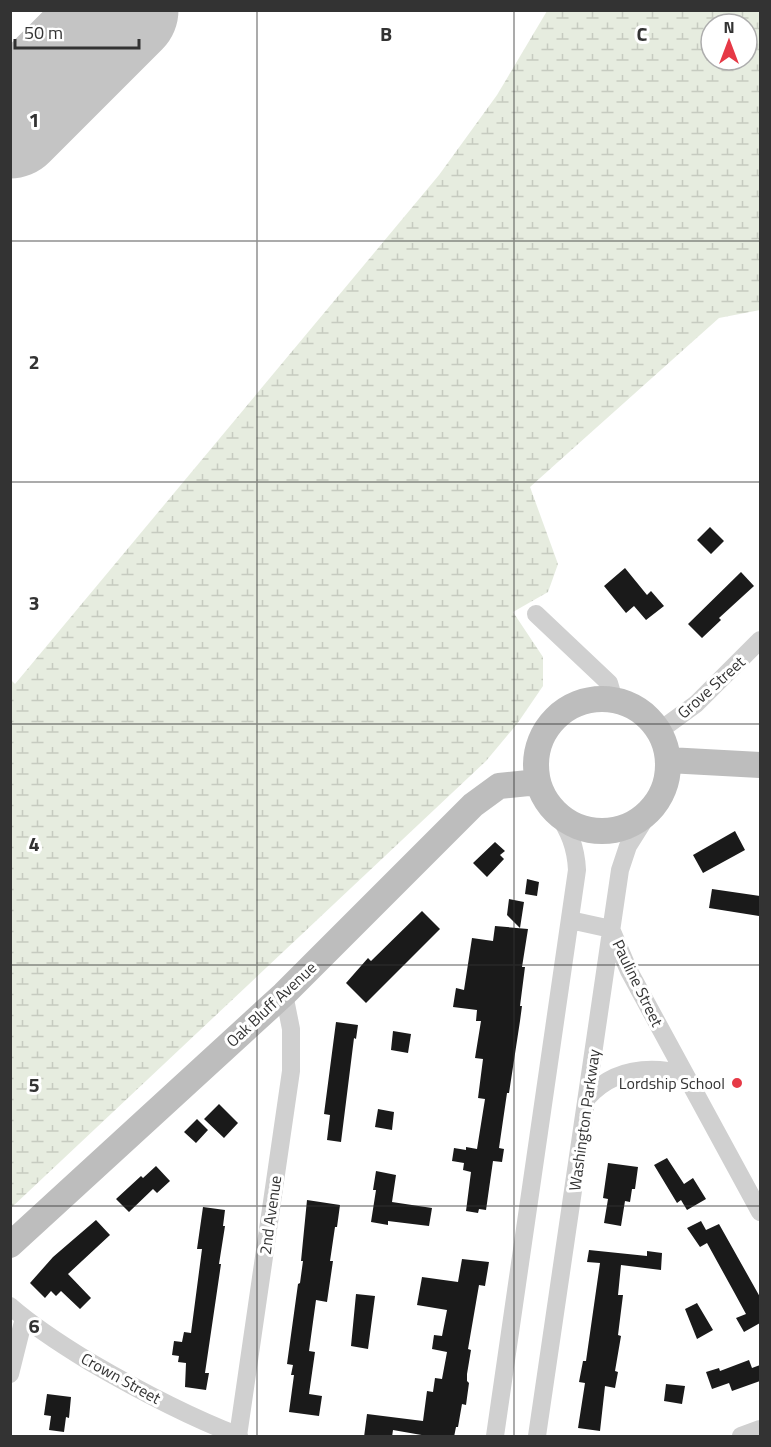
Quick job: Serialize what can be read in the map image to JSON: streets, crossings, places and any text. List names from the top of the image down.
{
  "streets": {
    "main road": ["Oak Bluff Avenue"],
    "street": [
      "Grove Street",
      "Pauline Street",
      "Washington Parkway",
      "2nd Avenue",
      "Crown Street"
    ]
  },
  "crossings": [
    ["Grove Street", "Oak Bluff Avenue"],
    ["Grove Street", "Washington Parkway"],
    ["Pauline Street", "Washington Parkway"],
    ["Oak Bluff Avenue", "Washington Parkway"],
    ["Oak Bluff Avenue", "2nd Avenue"],
    ["2nd Avenue", "Crown Street"]
  ],
  "places": ["Lordship School"],
  "scale_bar": "50 m",
  "north": "top",
  "grid": {
    "columns": ["B", "C"],
    "rows": [
      "1",
      "2",
      "3",
      "4",
      "5",
      "6"
    ]
  }
}
